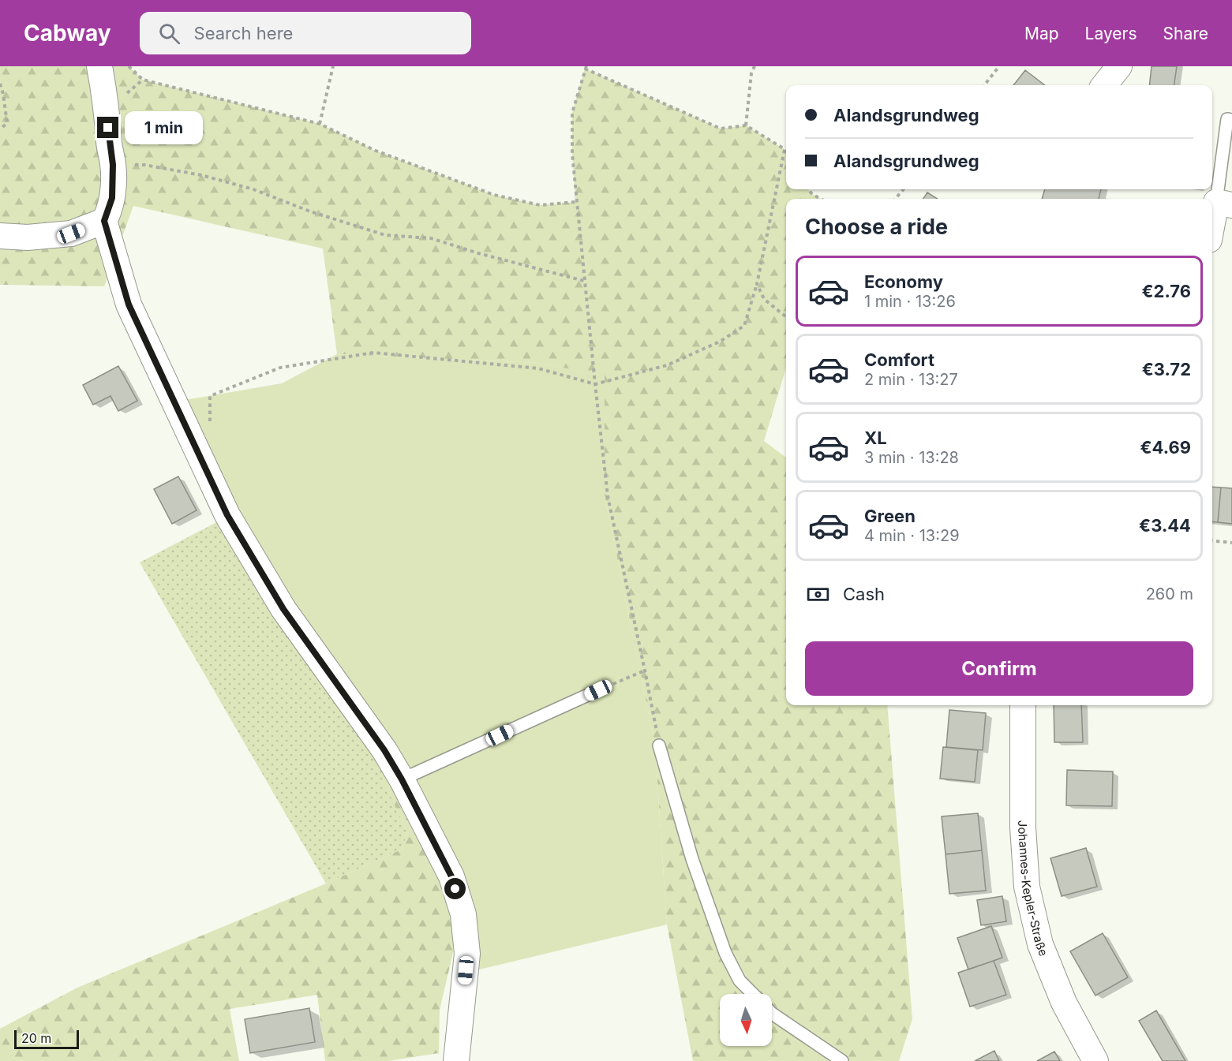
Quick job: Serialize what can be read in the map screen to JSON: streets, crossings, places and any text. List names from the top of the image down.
{
  "streets": {
    "street": ["Johannes-Kepler-Straße"]
  },
  "scale_bar": "20 m",
  "north": "bottom",
  "page": {
    "header": "Cabway",
    "search": "Search here",
    "nav": ["Map", "Layers", "Share"],
    "banner": ["Alandsgrundweg", "Alandsgrundweg"],
    "bubble": "1 min",
    "heading": "Choose a ride",
    "list": [
      {
        "name": "Economy",
        "note": "1 min · 13:26",
        "value": "€2.76"
      },
      {
        "name": "Comfort",
        "note": "2 min · 13:27",
        "value": "€3.72"
      },
      {
        "name": "XL",
        "note": "3 min · 13:28",
        "value": "€4.69"
      },
      {
        "name": "Green",
        "note": "4 min · 13:29",
        "value": "€3.44"
      }
    ],
    "pay": ["Cash", "260 m"],
    "buttons": "Confirm",
    "scale": "20 m"
  }
}
